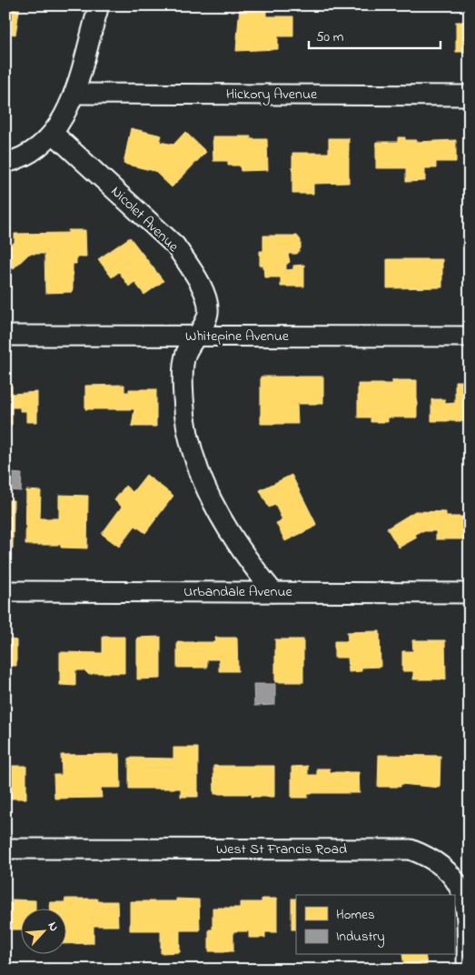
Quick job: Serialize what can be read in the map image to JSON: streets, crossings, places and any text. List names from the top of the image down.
{
  "streets": {
    "street": [
      "Hickory Avenue",
      "Nicolet Avenue",
      "Whitepine Avenue",
      "Urbandale Avenue",
      "West St Francis Road"
    ]
  },
  "crossings": [
    ["Nicolet Avenue", "Whitepine Avenue"],
    ["Nicolet Avenue", "Urbandale Avenue"]
  ],
  "legend": ["Homes", "Industry"],
  "scale_bar": "50 m",
  "north": "top right"
}
